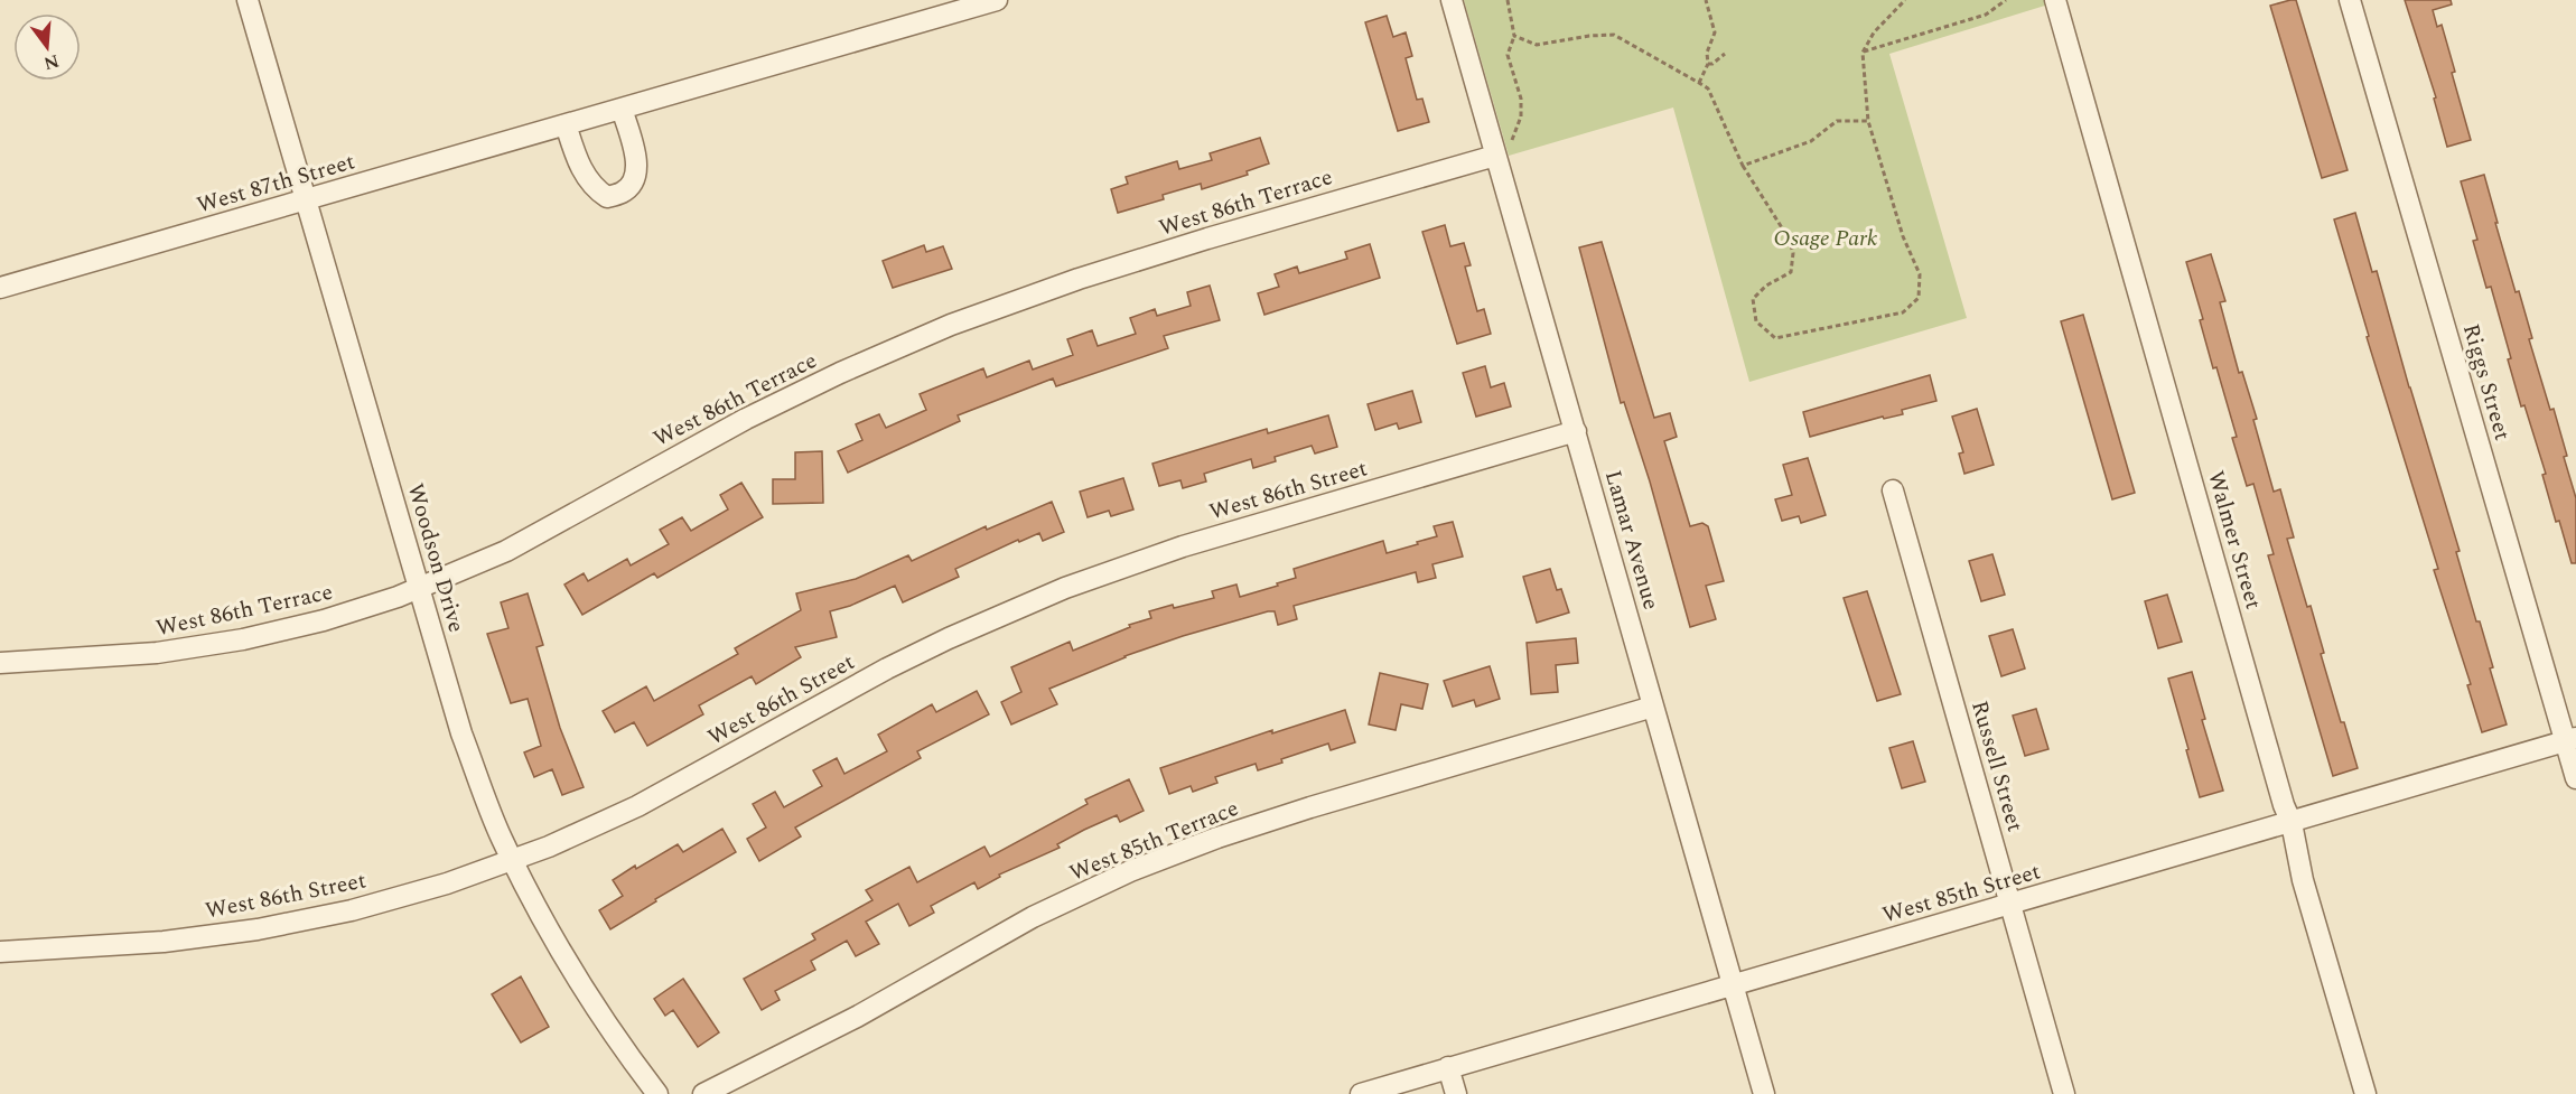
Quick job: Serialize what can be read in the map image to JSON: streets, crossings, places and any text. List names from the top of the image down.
{
  "streets": {
    "street": [
      "West 87th Street",
      "West 86th Terrace",
      "Riggs Street",
      "West 86th Street",
      "Lamar Avenue",
      "Walmer Street",
      "Woodson Drive",
      "Russell Street",
      "West 85th Terrace",
      "West 85th Street"
    ]
  },
  "crossings": [
    ["West 87th Street", "Woodson Drive"],
    ["West 86th Terrace", "Lamar Avenue"],
    ["West 86th Terrace", "Woodson Drive"],
    ["Riggs Street", "West 85th Street"],
    ["West 86th Street", "Lamar Avenue"],
    ["West 86th Street", "Woodson Drive"],
    ["Lamar Avenue", "West 85th Terrace"],
    ["Lamar Avenue", "West 85th Street"],
    ["Walmer Street", "West 85th Street"],
    ["Russell Street", "West 85th Street"]
  ],
  "parks": ["Osage Park"],
  "north": "bottom"
}
